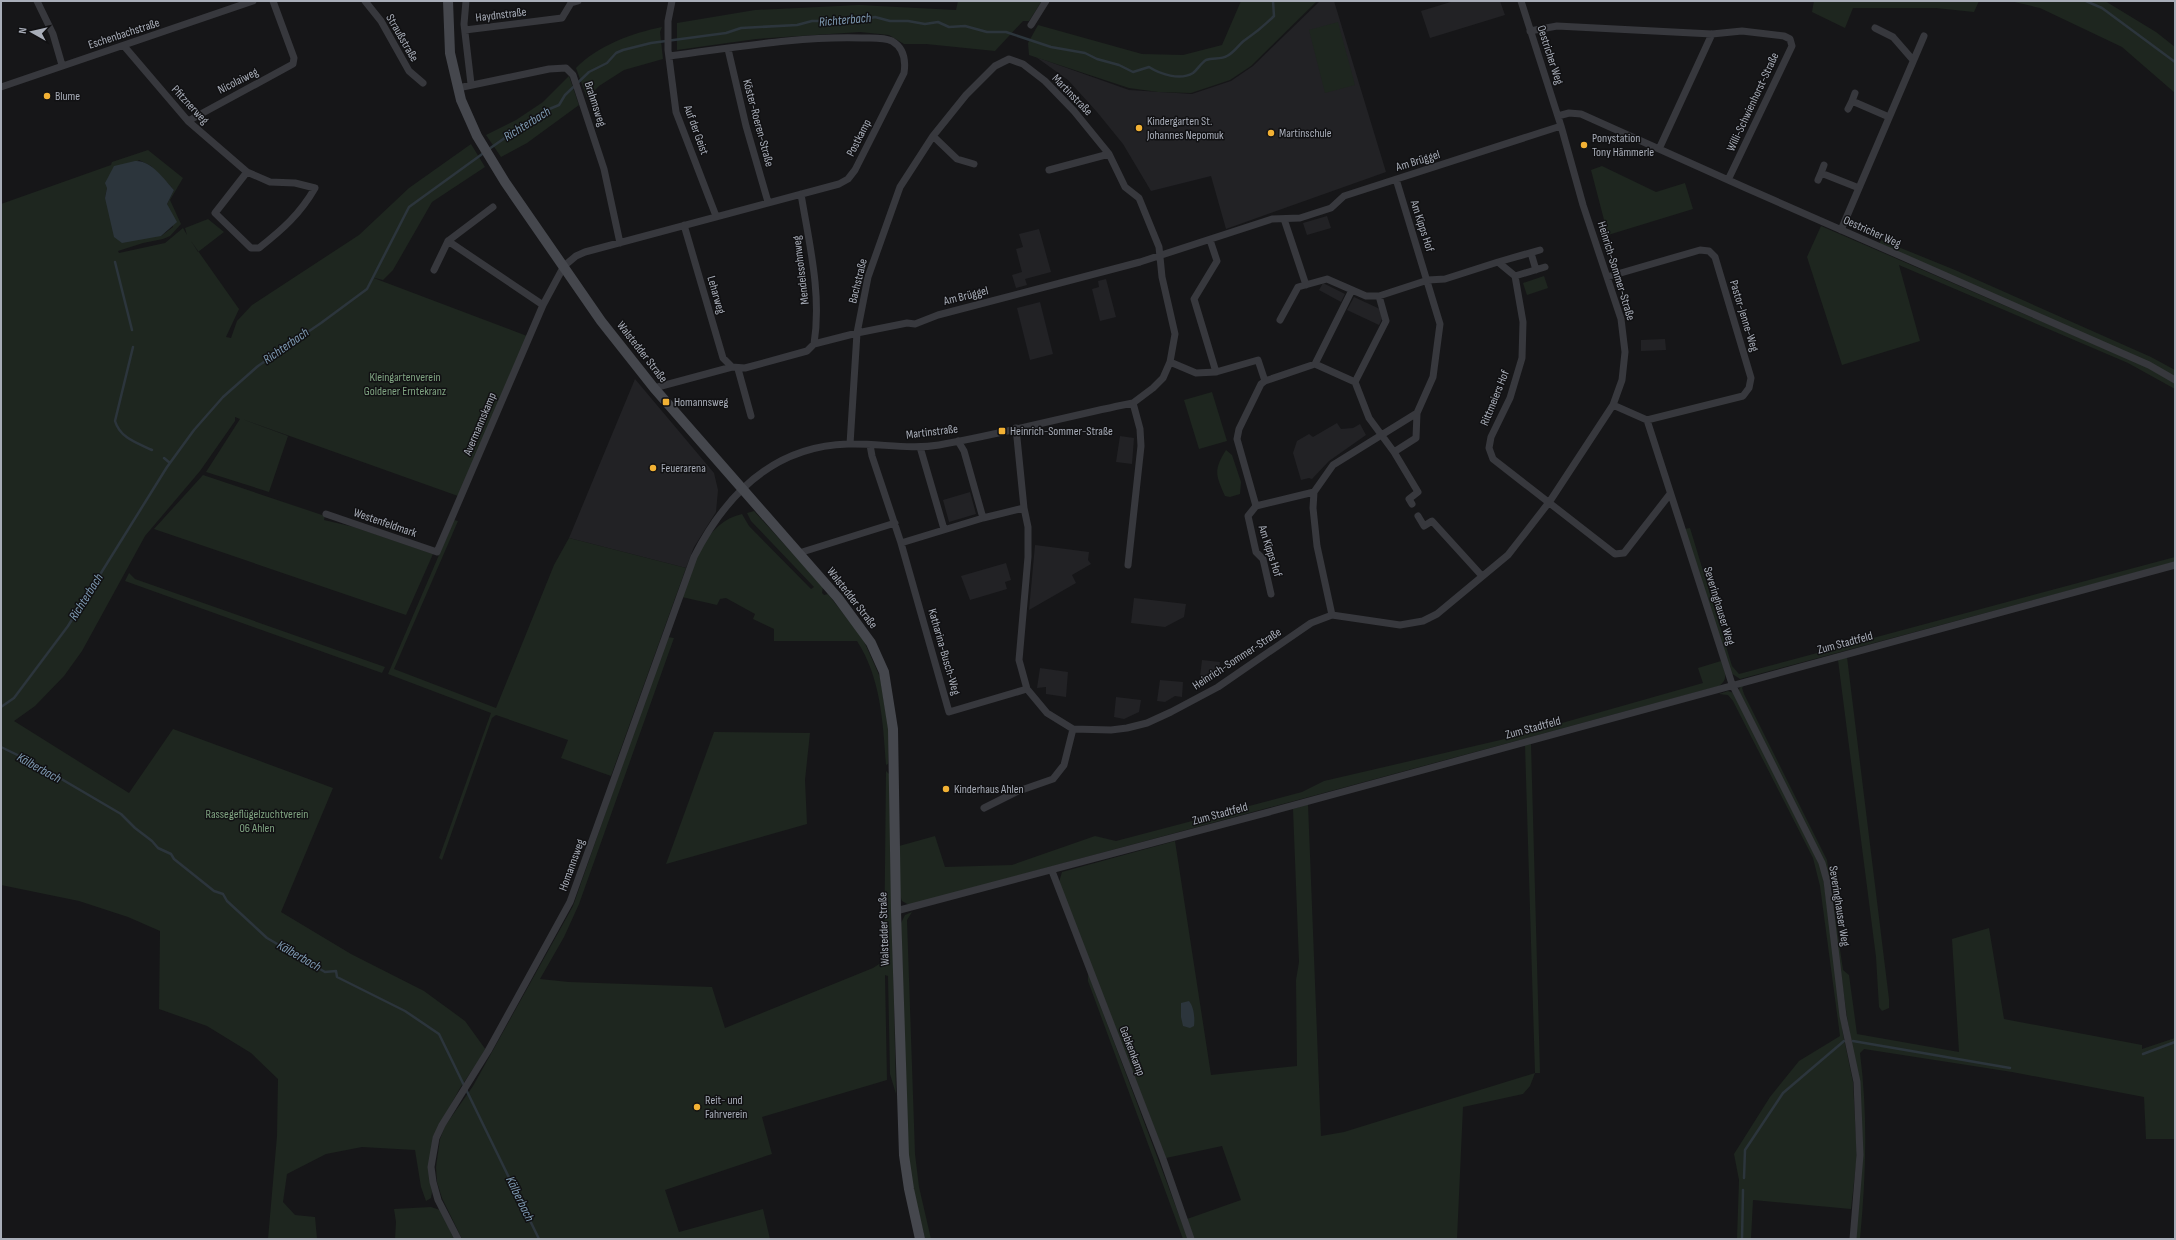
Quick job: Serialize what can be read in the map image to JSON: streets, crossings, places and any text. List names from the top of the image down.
{
  "streets": {
    "main road": ["Walstedder Straße"],
    "street": [
      "Haydnstraße",
      "Eschenbachstraße",
      "Straußstraße",
      "Oestricher Weg",
      "Nicolaiweg",
      "Martinstraße",
      "Willi-Schwienhorst-Straße",
      "Brahmsweg",
      "Pfitznerweg",
      "Köster-Roeren-Straße",
      "Auf der Geist",
      "Postkamp",
      "Am Brüggel",
      "Am Kipps Hof",
      "Mendelssohnweg",
      "Heinrich-Sommer-Straße",
      "Bachstraße",
      "Leharweg",
      "Pastor-Jenne-Weg",
      "Rittmeiers Hof",
      "Avermannskamp",
      "Westenfeldmark",
      "Severinghauser Weg",
      "Zum Stadtfeld",
      "Katharina-Busch-Weg",
      "Homannsweg",
      "Gebkenkamp"
    ]
  },
  "crossings": [
    ["Eschenbachstraße", "Pfitznerweg"],
    ["Oestricher Weg", "Willi-Schwienhorst-Straße"],
    ["Oestricher Weg", "Am Brüggel"],
    ["Oestricher Weg", "Heinrich-Sommer-Straße"],
    ["Nicolaiweg", "Pfitznerweg"],
    ["Martinstraße", "Am Brüggel"],
    ["Martinstraße", "Bachstraße"],
    ["Martinstraße", "Walstedder Straße"],
    ["Martinstraße", "Katharina-Busch-Weg"],
    ["Martinstraße", "Homannsweg"],
    ["Brahmsweg", "Postkamp"],
    ["Köster-Roeren-Straße", "Postkamp"],
    ["Auf der Geist", "Postkamp"],
    ["Postkamp", "Mendelssohnweg"],
    ["Postkamp", "Leharweg"],
    ["Postkamp", "Walstedder Straße"],
    ["Postkamp", "Avermannskamp"],
    ["Am Brüggel", "Am Kipps Hof"],
    ["Am Brüggel", "Mendelssohnweg"],
    ["Am Brüggel", "Heinrich-Sommer-Straße"],
    ["Am Brüggel", "Bachstraße"],
    ["Am Brüggel", "Leharweg"],
    ["Am Brüggel", "Walstedder Straße"],
    ["Heinrich-Sommer-Straße", "Pastor-Jenne-Weg"],
    ["Heinrich-Sommer-Straße", "Rittmeiers Hof"],
    ["Walstedder Straße", "Avermannskamp"],
    ["Walstedder Straße", "Zum Stadtfeld"],
    ["Walstedder Straße", "Homannsweg"],
    ["Avermannskamp", "Westenfeldmark"],
    ["Severinghauser Weg", "Zum Stadtfeld"],
    ["Zum Stadtfeld", "Gebkenkamp"]
  ],
  "water": ["Richterbach", "Kälberbach"],
  "parks": ["Kleingartenverein Goldener Erntekranz", "Rassegeflügelzuchtverein 06 Ahlen"],
  "places": {
    "other": [
      "Blume",
      "Kindergarten St. Johannes Nepomuk",
      "Martinschule",
      "Ponystation Tony Hämmerle",
      "Feuerarena",
      "Kinderhaus Ahlen",
      "Reit- und Fahrverein"
    ],
    "transit": ["Homannsweg", "Heinrich-Sommer-Straße"]
  },
  "north": "left"
}
